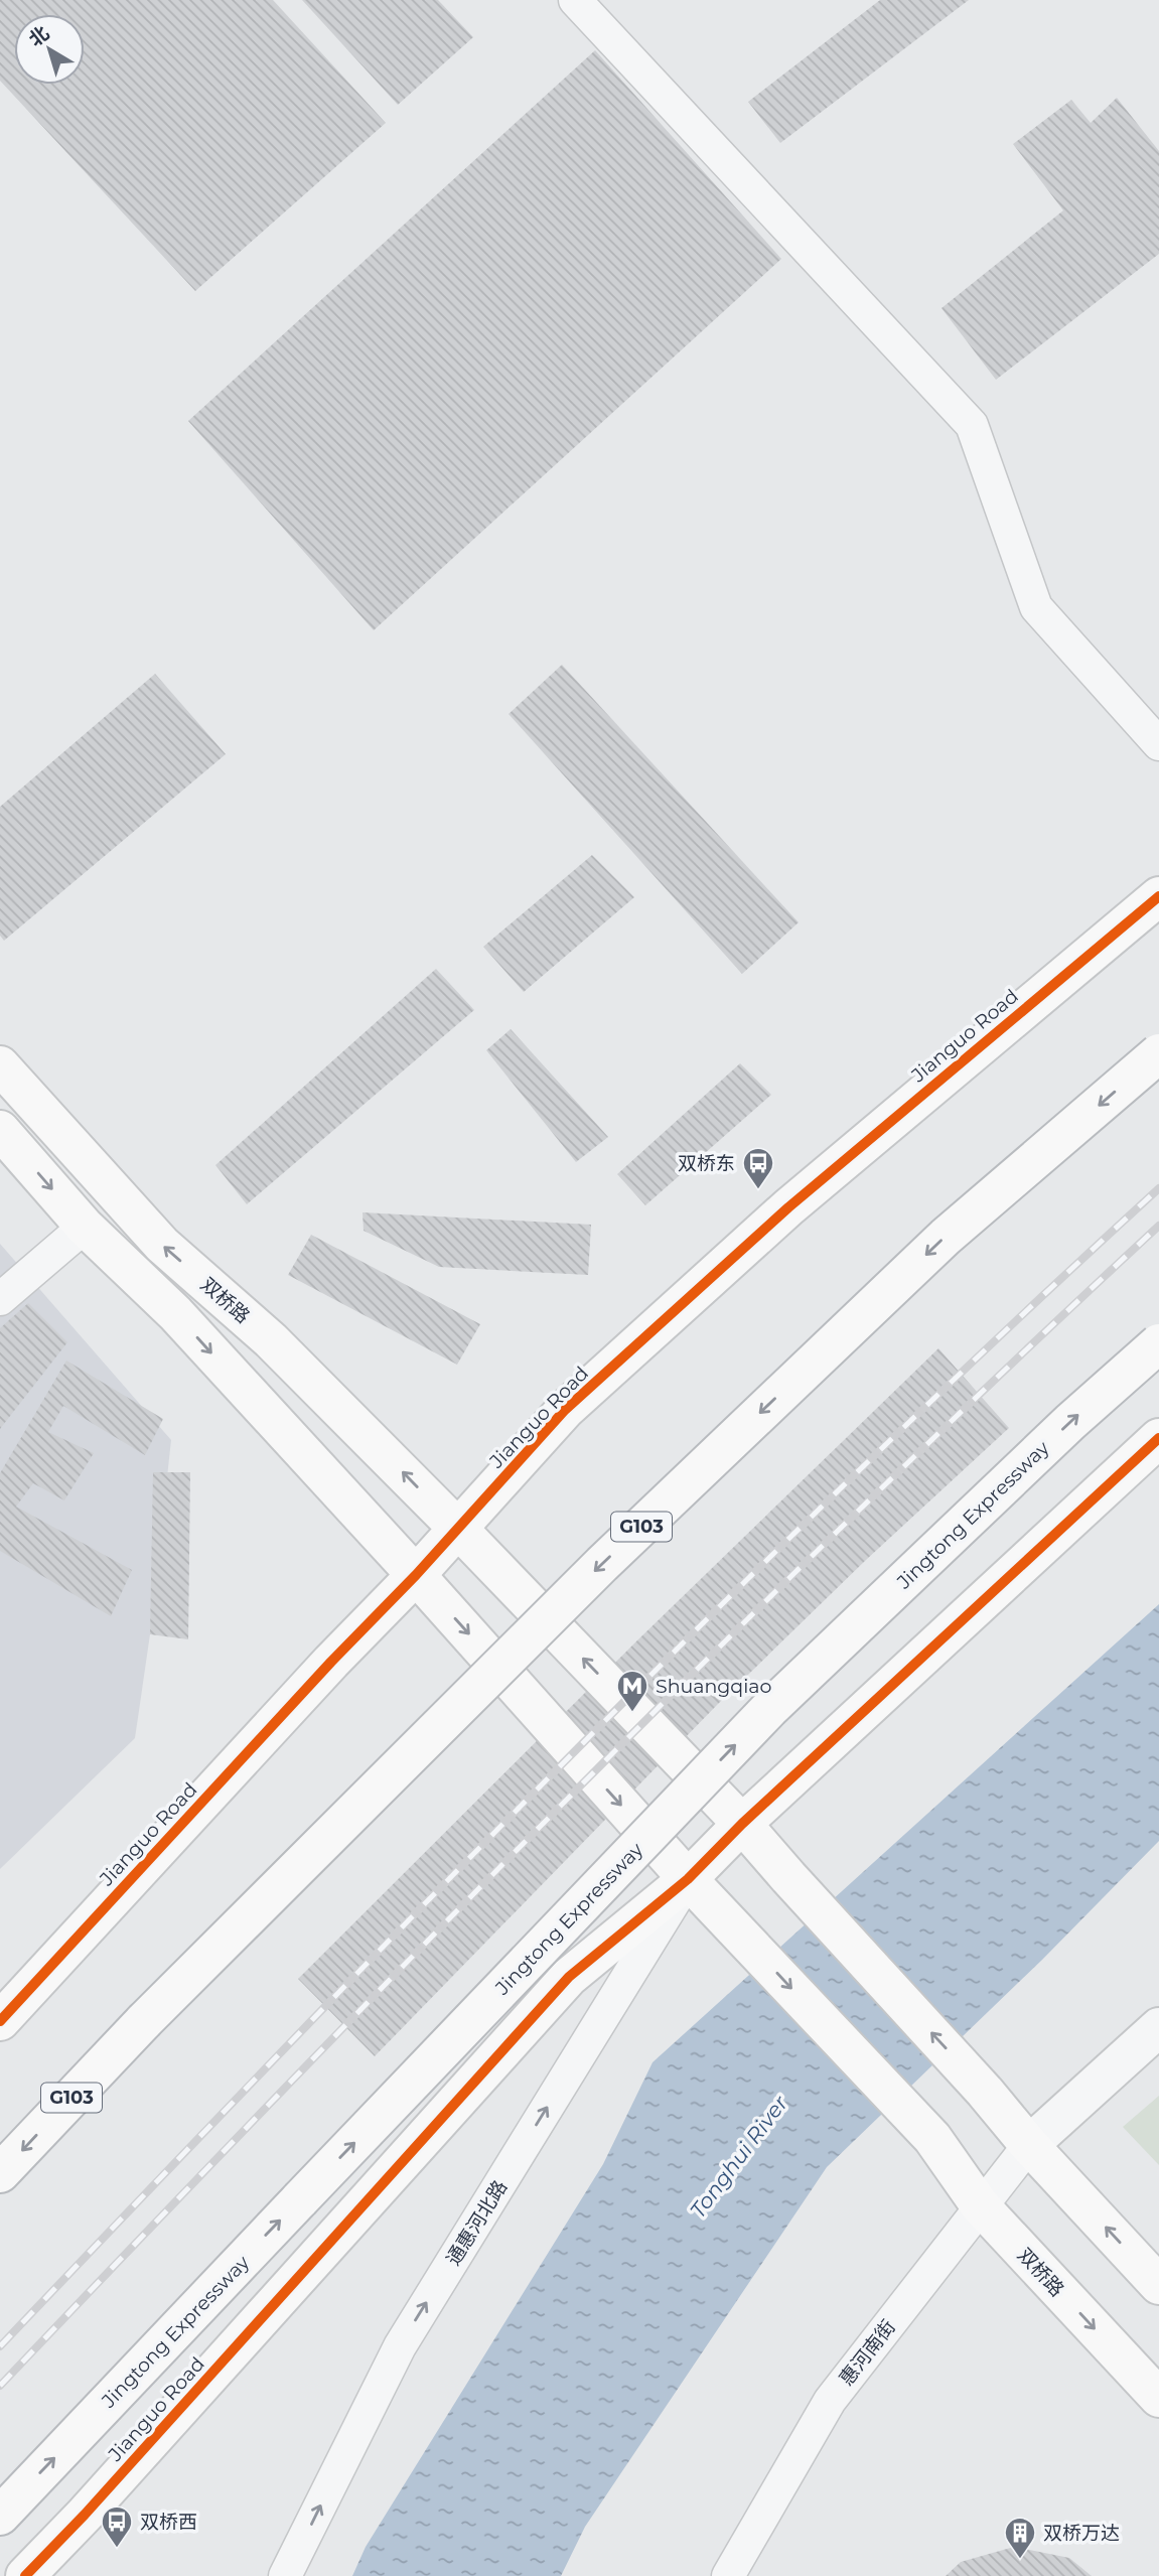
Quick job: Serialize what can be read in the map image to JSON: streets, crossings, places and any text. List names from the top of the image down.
{
  "streets": {
    "main road": [
      "Jianguo Road",
      "双桥路",
      "Jingtong Expressway",
      "G103"
    ],
    "street": ["通惠河北路", "惠河南街"]
  },
  "crossings": [
    ["Jianguo Road", "双桥路"],
    ["Jianguo Road", "通惠河北路"],
    ["双桥路", "通惠河北路"],
    ["双桥路", "惠河南街"]
  ],
  "one_way": ["通惠河北路"],
  "water": ["Tonghui River"],
  "places": {
    "bus stop": ["双桥东", "双桥西"],
    "metro station": ["Shuangqiao"],
    "building": ["双桥万达"]
  },
  "north": "top left"
}
